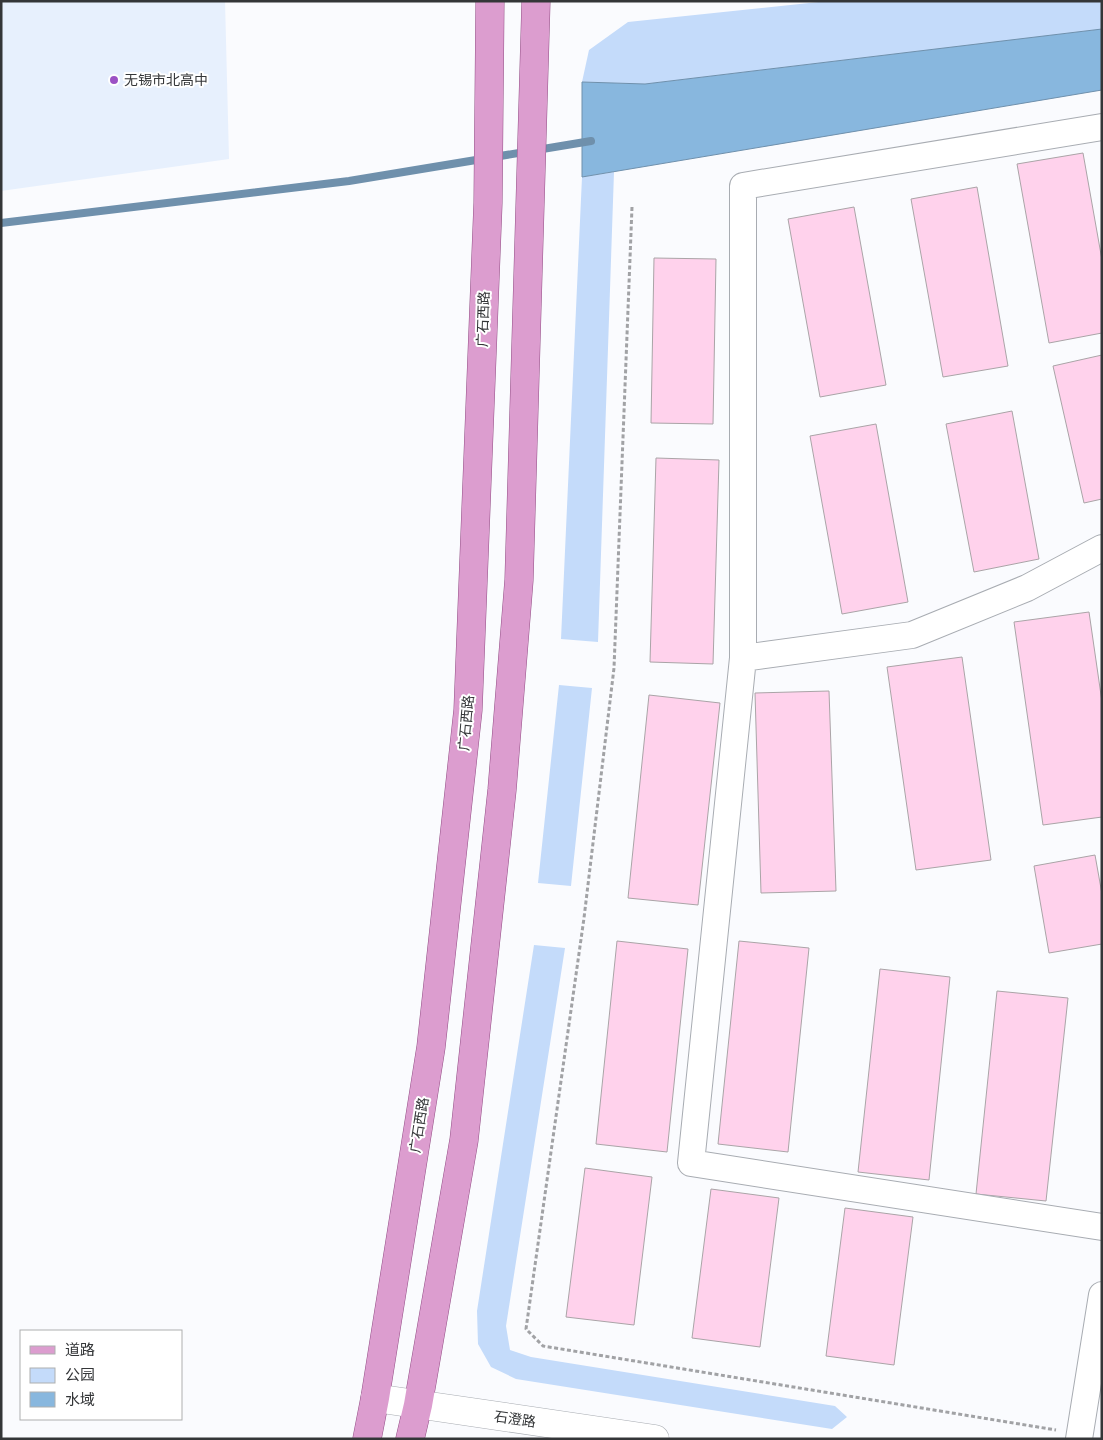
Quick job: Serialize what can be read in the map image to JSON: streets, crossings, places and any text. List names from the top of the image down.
{
  "streets": {
    "main road": ["广石西路"],
    "street": ["石澄路"]
  },
  "crossings": [
    ["广石西路", "石澄路"]
  ],
  "places": ["无锡市北高中"],
  "legend": ["道路", "公园", "水域"]
}
